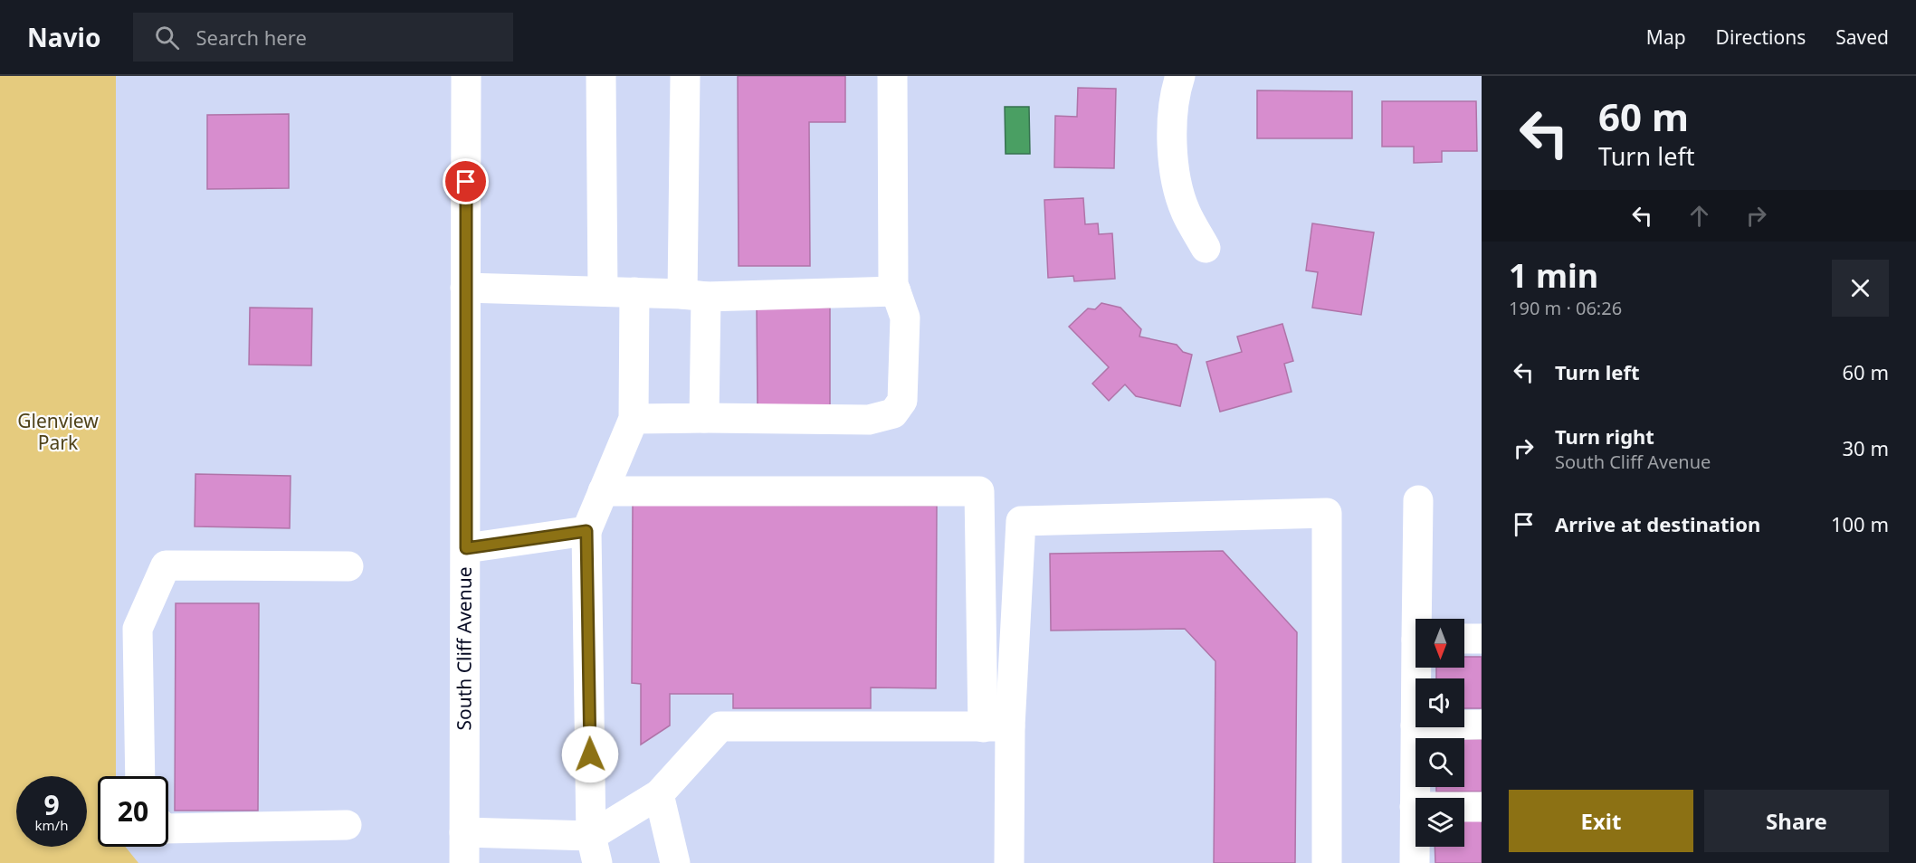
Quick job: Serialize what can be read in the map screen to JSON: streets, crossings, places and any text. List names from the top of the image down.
{
  "streets": {
    "main road": ["South Cliff Avenue"]
  },
  "parks": ["Glenview Park"],
  "north": "bottom",
  "page": {
    "header": "Navio",
    "search": "Search here",
    "nav": ["Map", "Directions", "Saved"],
    "turn": ["60 m", "Turn left"],
    "heading": ["1 min", "190 m · 06:26"],
    "list": [
      {
        "name": "Turn left",
        "value": "60 m"
      },
      {
        "name": "Turn right",
        "note": "South Cliff Avenue",
        "value": "30 m"
      },
      {
        "name": "Arrive at destination",
        "value": "100 m"
      }
    ],
    "speed": "9 km/h",
    "limit": "20",
    "buttons": ["Exit", "Share"]
  }
}
